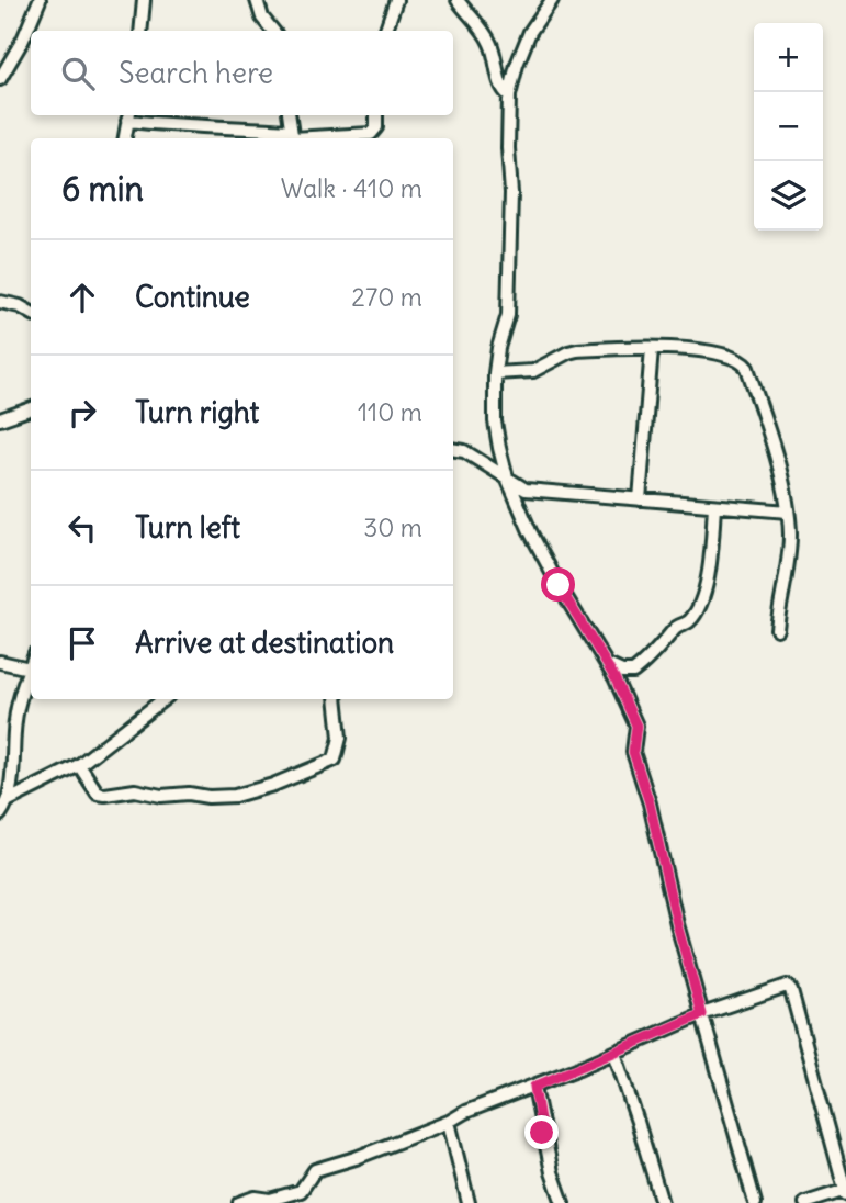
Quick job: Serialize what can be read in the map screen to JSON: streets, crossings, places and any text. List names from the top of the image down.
{
  "page": {
    "map_buttons": ["+", "−"],
    "search": "Search here",
    "heading": ["6 min", "Walk · 410 m"],
    "list": [
      ["Continue", "270 m"],
      ["Turn right", "110 m"],
      ["Turn left", "30 m"],
      "Arrive at destination"
    ]
  }
}
